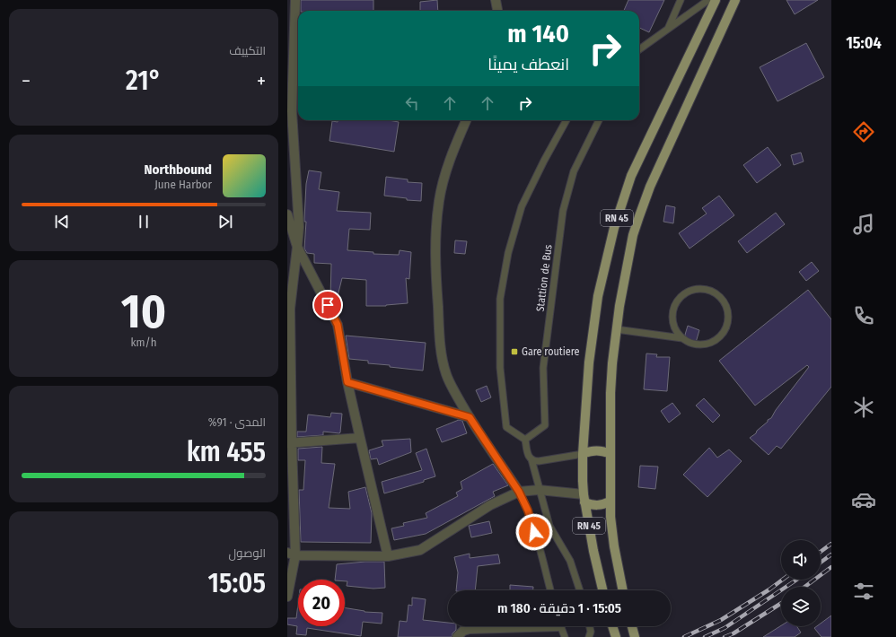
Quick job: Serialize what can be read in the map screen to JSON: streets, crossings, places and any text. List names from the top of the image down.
{
  "streets": {
    "main road": ["RN 45"],
    "lane": ["Stattion de Bus"]
  },
  "places": {
    "transit": ["Gare routiere"]
  },
  "page": {
    "tabs": "15:04",
    "tile": [
      "التكييف",
      ["10", "km/h"],
      ["المدى · 91%", "455 km"],
      ["الوصول", "15:05"]
    ],
    "turn": ["140 m", "انعطف يمينًا"],
    "heat": ["−", "21°", "+"],
    "song": ["Northbound", "June Harbor"],
    "limit": "20",
    "trip": "15:05 · 1 دقيقة · 180 m"
  }
}
